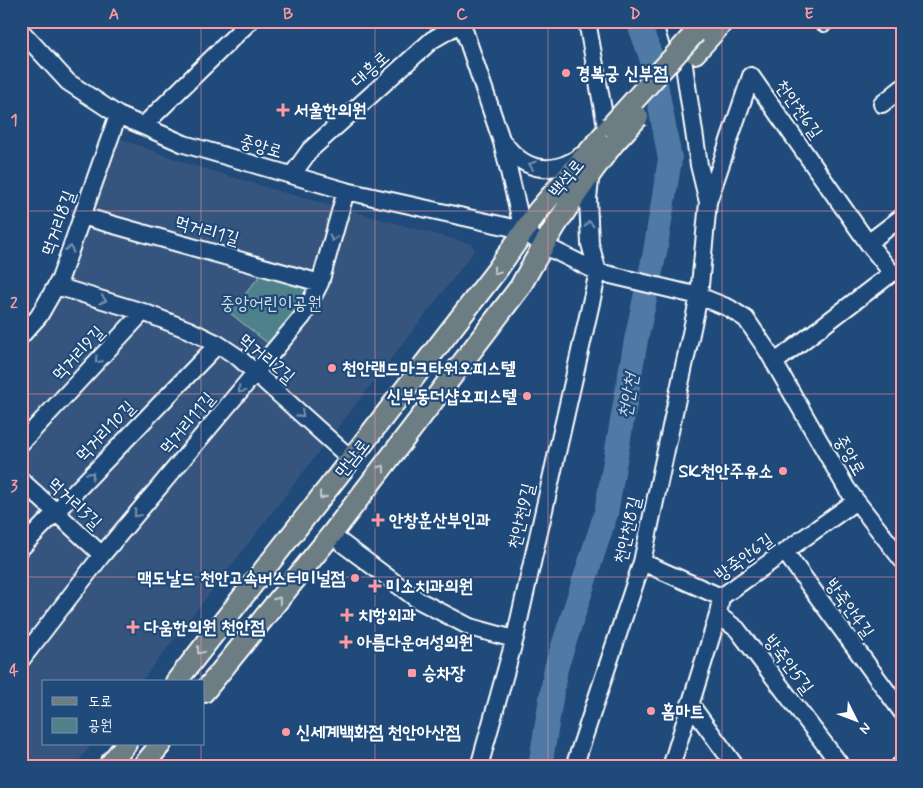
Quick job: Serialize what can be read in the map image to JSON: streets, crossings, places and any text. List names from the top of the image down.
{
  "streets": {
    "main road": ["백석로", "만남로"],
    "street": [
      "대흥로",
      "천안천6길",
      "중앙로",
      "먹거리8길",
      "먹거리1길",
      "먹거리9길",
      "먹거리2길",
      "먹거리11길",
      "먹거리10길",
      "먹거리3길",
      "천안천9길",
      "천안천8길",
      "방죽안6길",
      "방죽안4길",
      "방죽안5길"
    ]
  },
  "crossings": [
    ["대흥로", "중앙로"],
    ["대흥로", "백석로"],
    ["대흥로", "만남로"],
    ["천안천6길", "중앙로"],
    ["천안천6길", "천안천8길"],
    ["중앙로", "백석로"],
    ["중앙로", "먹거리8길"],
    ["중앙로", "먹거리11길"],
    ["중앙로", "만남로"],
    ["중앙로", "천안천9길"],
    ["중앙로", "천안천8길"],
    ["중앙로", "방죽안6길"],
    ["백석로", "만남로"],
    ["먹거리8길", "먹거리1길"],
    ["먹거리8길", "먹거리2길"],
    ["먹거리1길", "먹거리11길"],
    ["먹거리9길", "먹거리2길"],
    ["먹거리2길", "먹거리11길"],
    ["먹거리2길", "먹거리10길"],
    ["먹거리2길", "만남로"],
    ["먹거리11길", "먹거리3길"],
    ["먹거리10길", "먹거리3길"],
    ["방죽안6길", "방죽안4길"],
    ["방죽안6길", "방죽안5길"]
  ],
  "one_way": [
    "먹거리9길",
    "먹거리2길",
    "먹거리11길",
    "먹거리10길"
  ],
  "water": ["천안천"],
  "parks": ["중앙어린이공원"],
  "places": {
    "other": [
      "경복궁 신부점",
      "천안랜드마크타워오피스텔",
      "신부동더샵오피스텔",
      "SK천안주유소",
      "맥도날드 천안고속버스터미널점",
      "홈마트",
      "신세계백화점 천안아산점"
    ],
    "health": [
      "서울한의원",
      "안창훈산부인과",
      "미소치과의원",
      "치항외과",
      "다움한의원 천안점",
      "아름다운여성의원"
    ],
    "transit": ["승차장"]
  },
  "legend": ["도로", "공원"],
  "north": "bottom right",
  "grid": {
    "columns": [
      "A",
      "B",
      "C",
      "D",
      "E"
    ],
    "rows": [
      "1",
      "2",
      "3",
      "4"
    ]
  }
}
